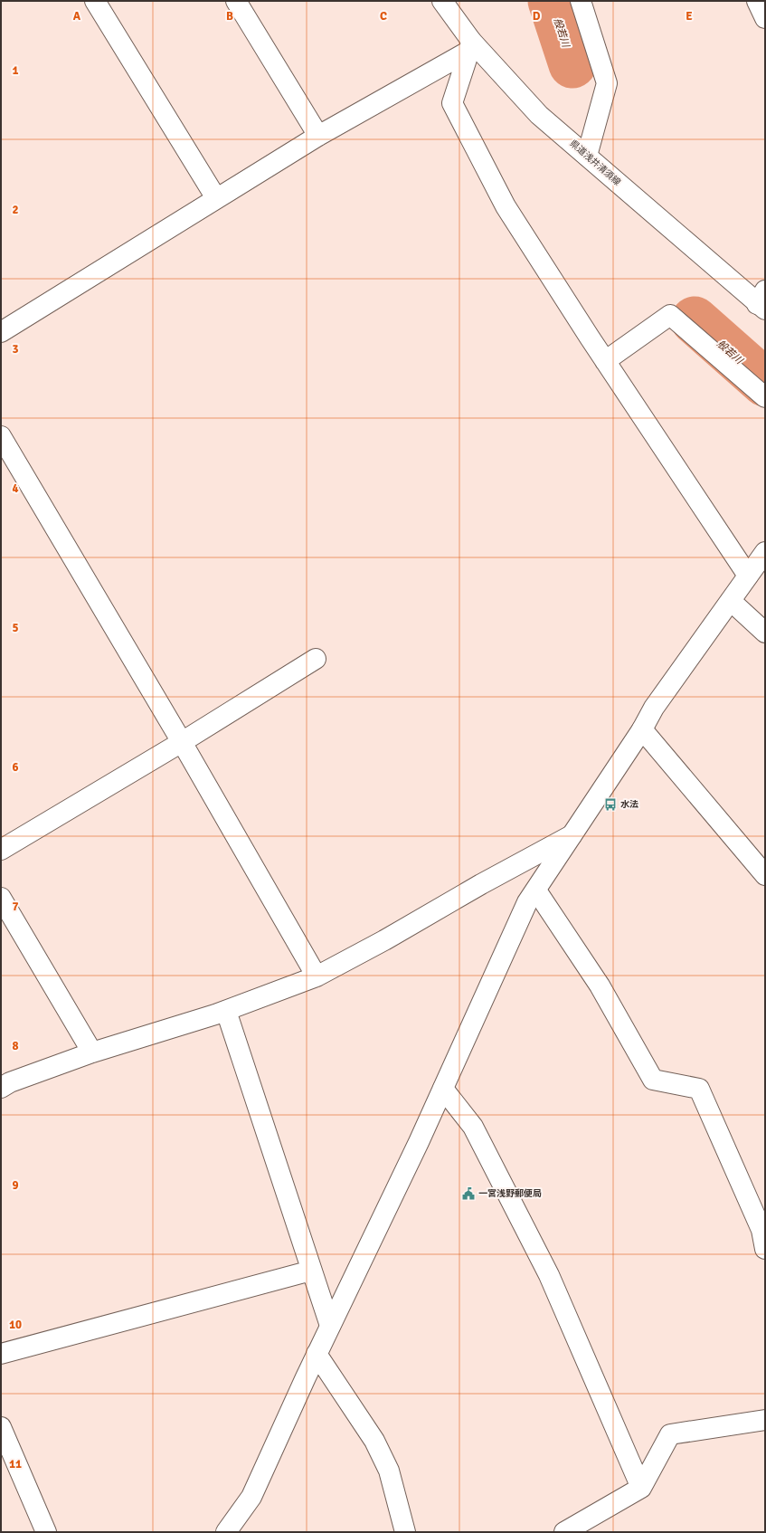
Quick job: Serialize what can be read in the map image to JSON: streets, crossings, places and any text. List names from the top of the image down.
{
  "streets": {
    "street": ["県道浅井清須線"]
  },
  "water": ["般若川"],
  "places": {
    "bus stop": ["水法"],
    "public building": ["一宮浅野郵便局"]
  },
  "grid": {
    "columns": [
      "A",
      "B",
      "C",
      "D",
      "E"
    ],
    "rows": [
      "1",
      "2",
      "3",
      "4",
      "5",
      "6",
      "7",
      "8",
      "9",
      "10",
      "11"
    ]
  }
}
